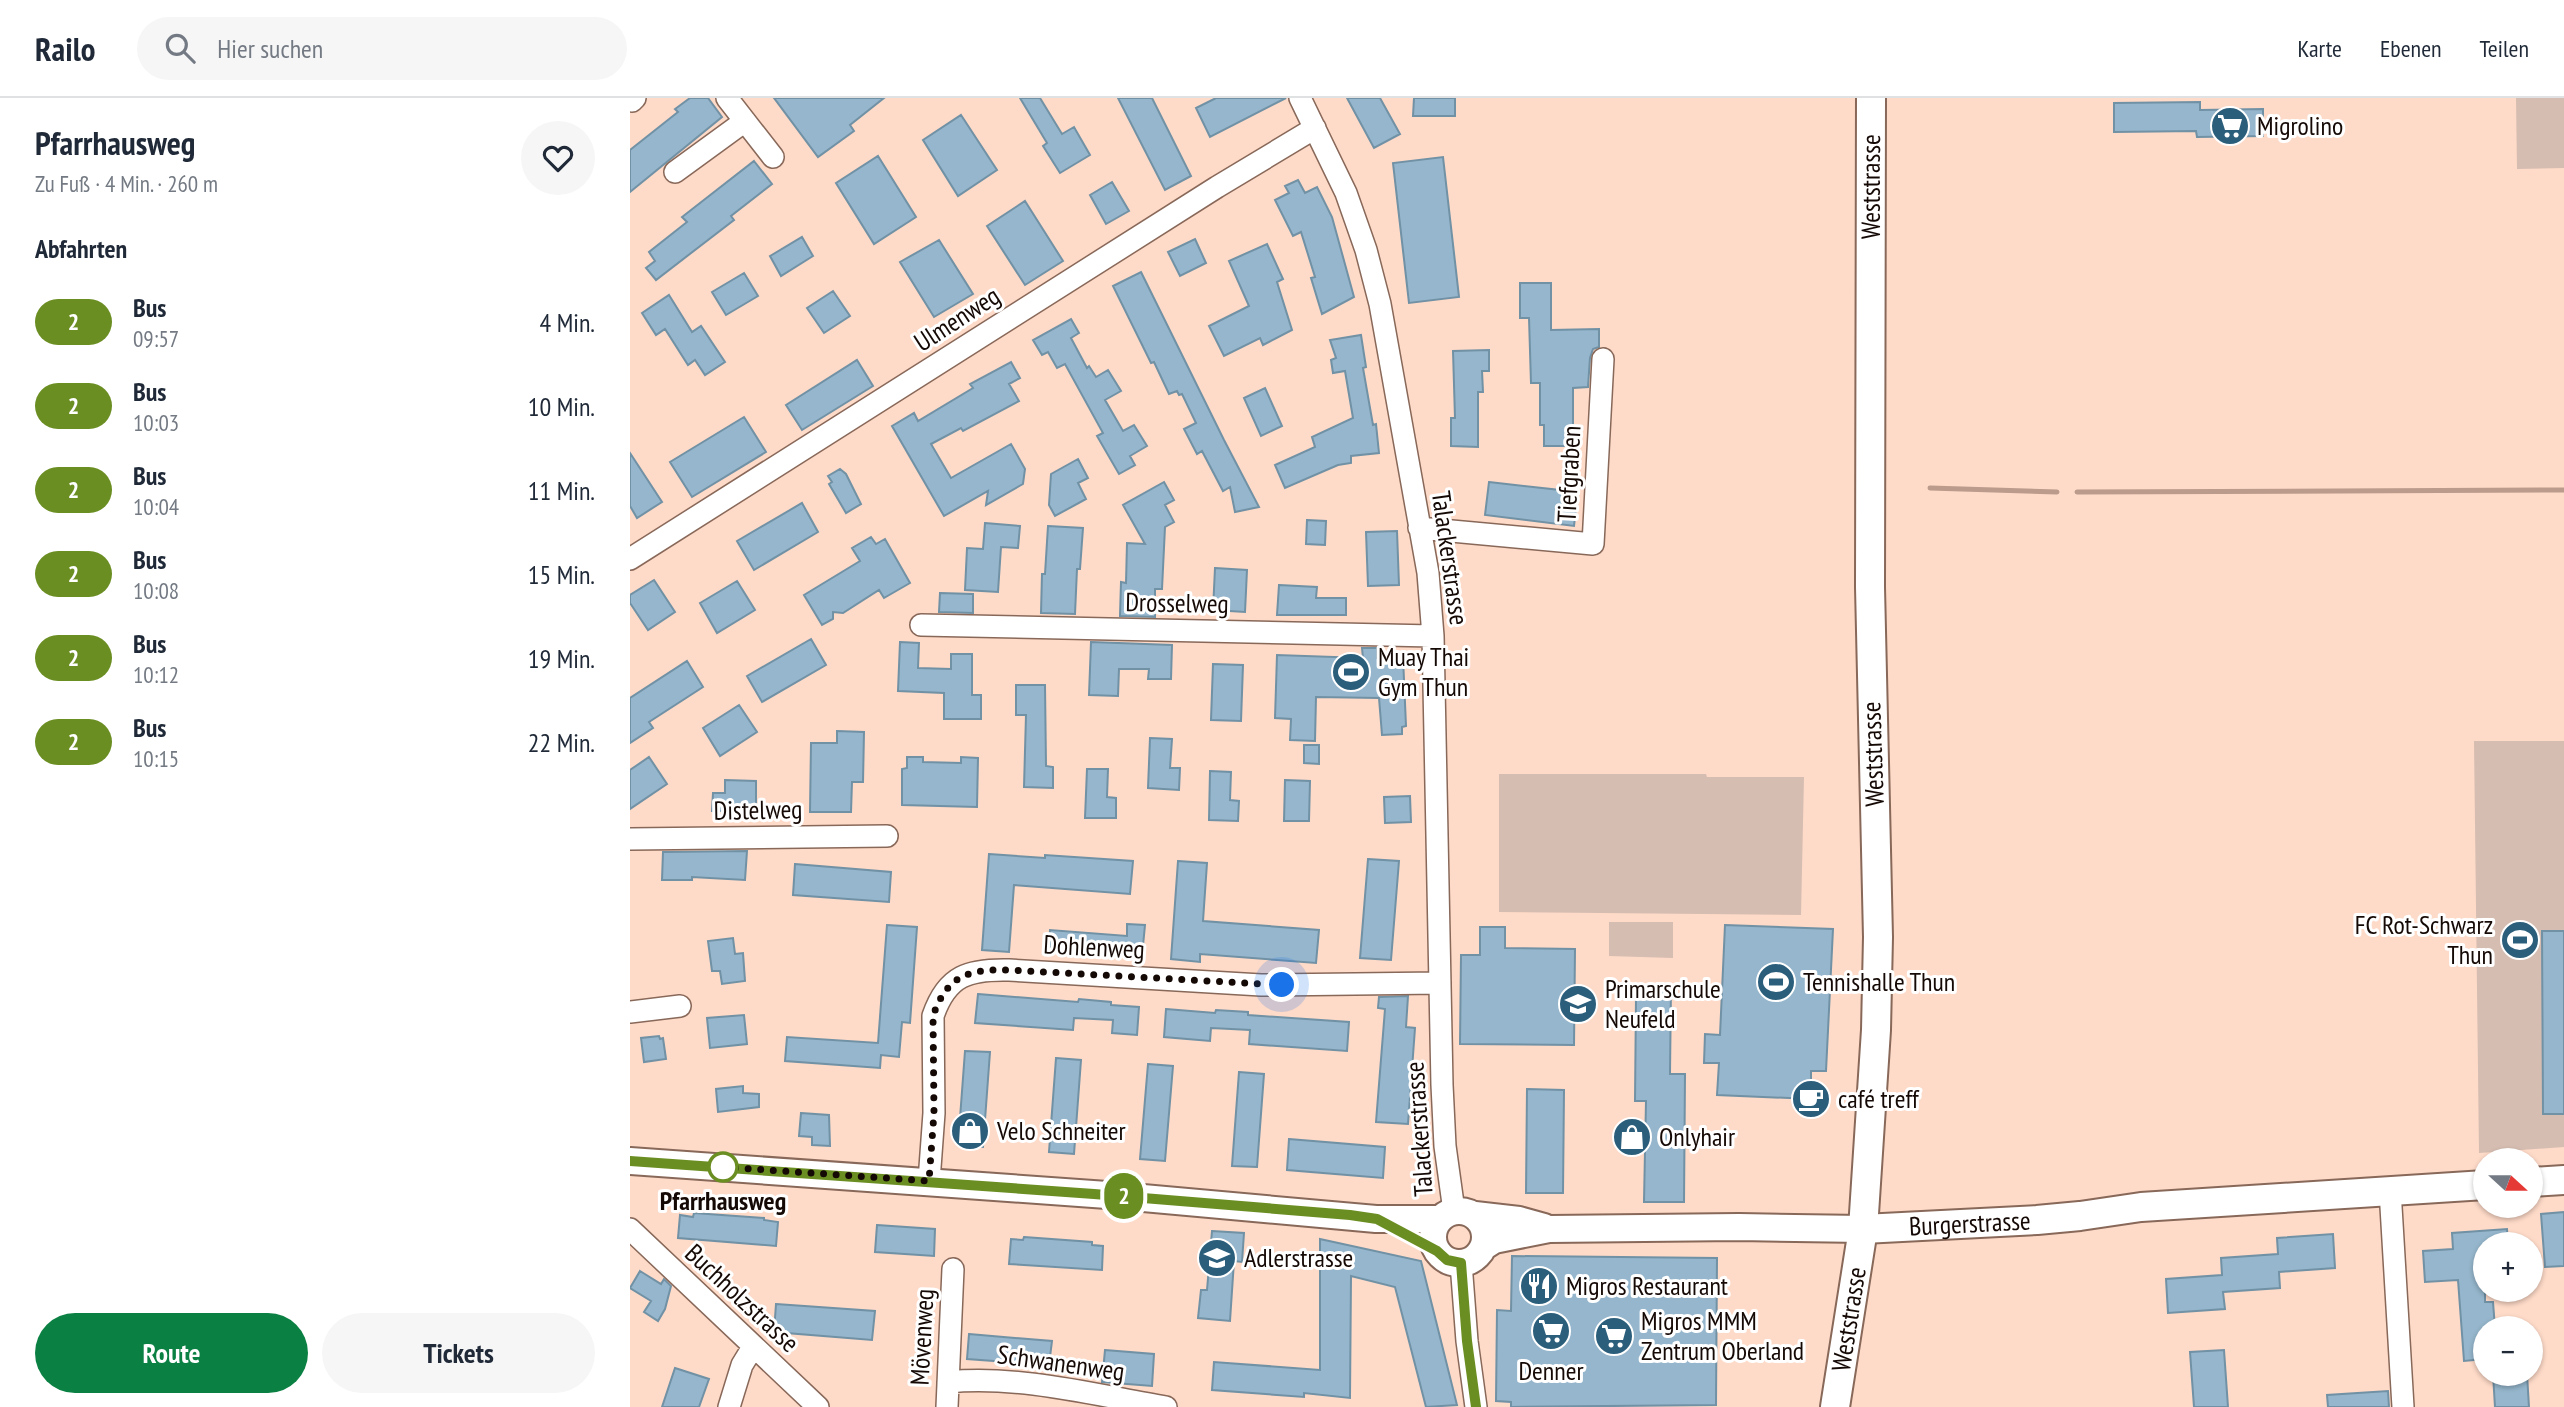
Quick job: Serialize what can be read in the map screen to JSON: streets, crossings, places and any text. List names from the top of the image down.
{
  "streets": {
    "main road": ["Weststrasse", "Burgerstrasse"],
    "street": [
      "Ulmenweg",
      "Tiefgraben",
      "Talackerstrasse",
      "Drosselweg",
      "Distelweg",
      "Dohlenweg",
      "Buchholzstrasse",
      "Mövenweg",
      "Schwanenweg"
    ]
  },
  "crossings": [
    ["Weststrasse", "Burgerstrasse"],
    ["Ulmenweg", "Talackerstrasse"],
    ["Tiefgraben", "Talackerstrasse"],
    ["Talackerstrasse", "Drosselweg"],
    ["Talackerstrasse", "Dohlenweg"],
    ["Talackerstrasse", "Burgerstrasse"],
    ["Mövenweg", "Schwanenweg"]
  ],
  "places": {
    "supermarket": ["Migrolino", "Denner", "Migros MMM Zentrum Oberland"],
    "sports": ["Muay Thai Gym Thun", "FC Rot-Schwarz Thun", "Tennishalle Thun"],
    "school or university": ["Primarschule Neufeld", "Adlerstrasse"],
    "cafe": ["café treff"],
    "shop": ["Velo Schneiter", "Onlyhair"],
    "other": ["Pfarrhausweg"],
    "restaurant": ["Migros Restaurant"]
  },
  "lines": ["bus line 2"],
  "north": "right",
  "page": {
    "header": "Railo",
    "search": "Hier suchen",
    "nav": ["Karte", "Ebenen", "Teilen"],
    "heading": [
      ["Pfarrhausweg", "Zu Fuß · 4 Min. · 260 m"],
      "Abfahrten"
    ],
    "on_map": "2",
    "list": [
      {
        "mark": "2",
        "name": "Bus",
        "note": "09:57",
        "value": "4 Min."
      },
      {
        "mark": "2",
        "name": "Bus",
        "note": "10:03",
        "value": "10 Min."
      },
      {
        "mark": "2",
        "name": "Bus",
        "note": "10:04",
        "value": "11 Min."
      },
      {
        "mark": "2",
        "name": "Bus",
        "note": "10:08",
        "value": "15 Min."
      },
      {
        "mark": "2",
        "name": "Bus",
        "note": "10:12",
        "value": "19 Min."
      },
      {
        "mark": "2",
        "name": "Bus",
        "note": "10:15",
        "value": "22 Min."
      }
    ],
    "map_buttons": ["+", "−"],
    "buttons": ["Route", "Tickets"]
  }
}
